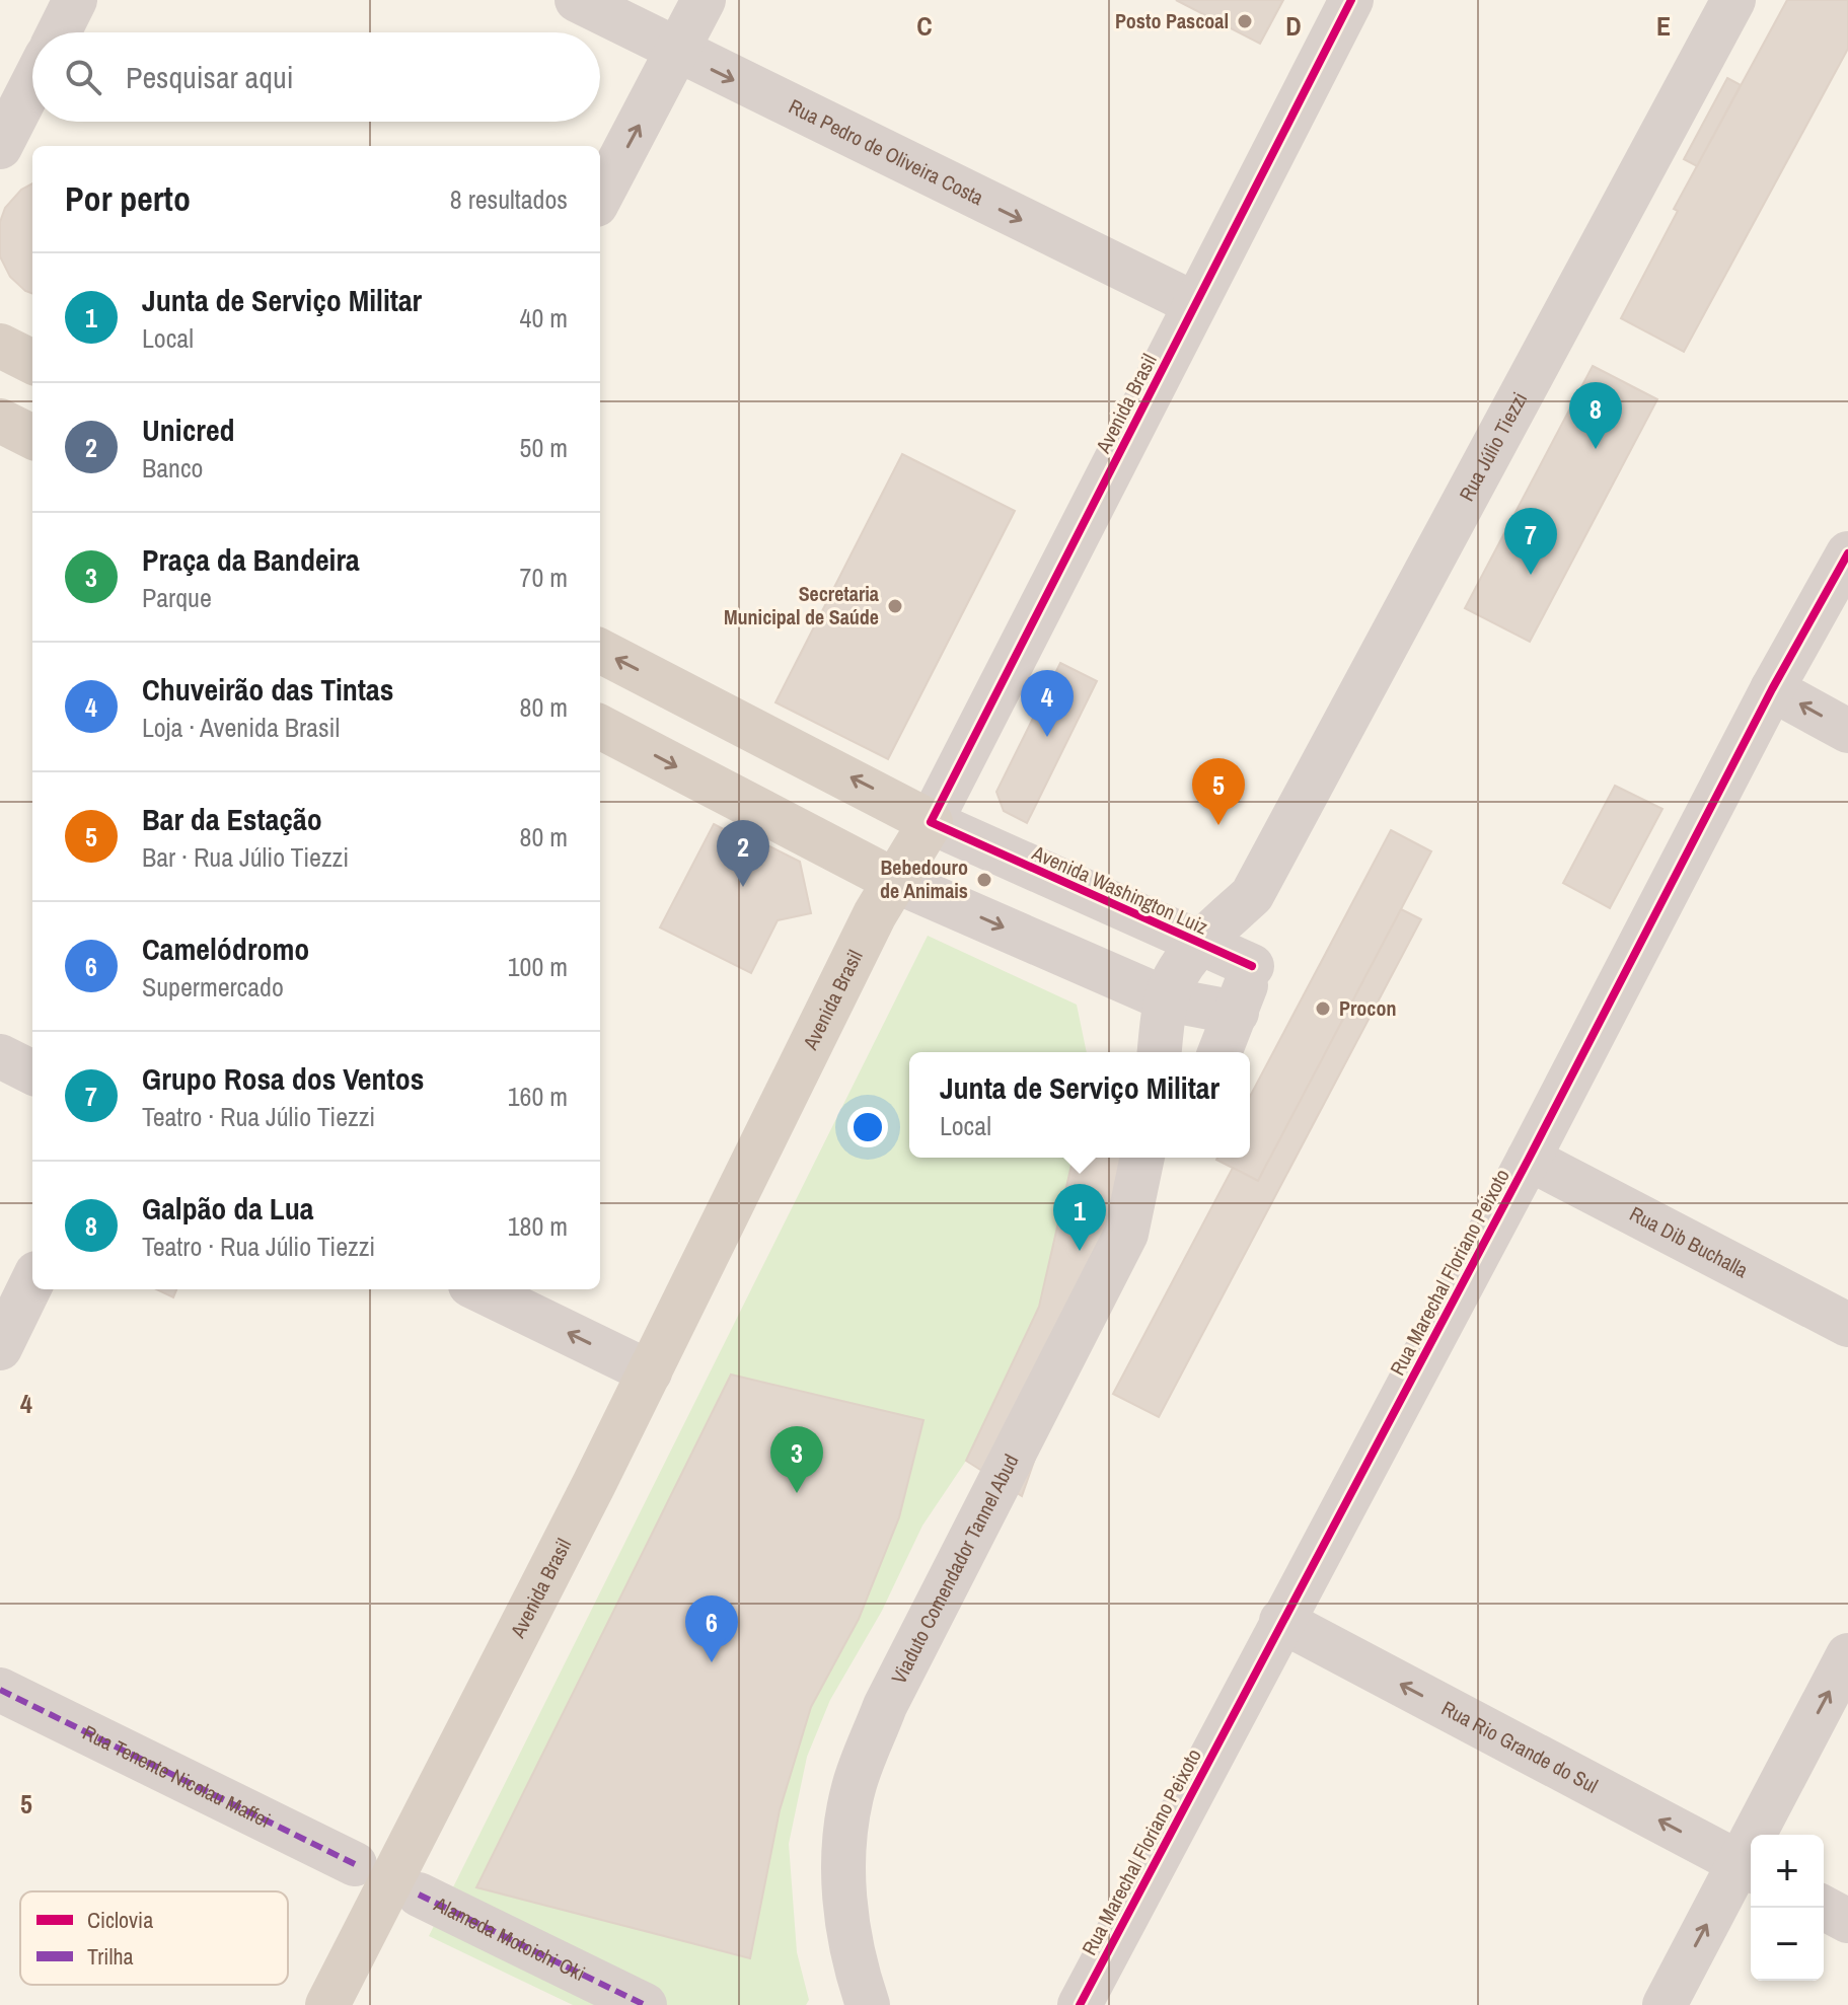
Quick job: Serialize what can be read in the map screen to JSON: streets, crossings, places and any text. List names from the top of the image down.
{
  "streets": {
    "main road": ["Avenida Brasil", "Avenida Washington Luiz"],
    "street": [
      "Rua Pedro de Oliveira Costa",
      "Rua Júlio Tiezzi",
      "Rua Dib Buchalla",
      "Rua Marechal Floriano Peixoto",
      "Viaduto Comendador Tannel Abud",
      "Rua Rio Grande do Sul",
      "Rua Tenente Nicolau Maffei",
      "Alameda Motoichi Oki"
    ]
  },
  "crossings": [
    ["Rua Pedro de Oliveira Costa", "Avenida Brasil"],
    ["Avenida Brasil", "Avenida Washington Luiz"],
    ["Rua Júlio Tiezzi", "Avenida Washington Luiz"],
    ["Rua Dib Buchalla", "Rua Marechal Floriano Peixoto"],
    ["Rua Marechal Floriano Peixoto", "Rua Rio Grande do Sul"]
  ],
  "one_way": ["Rua Pedro de Oliveira Costa", "Rua Rio Grande do Sul"],
  "places": [
    "Posto Pascoal",
    "Secretaria Municipal de Saúde",
    "Bebedouro de Animais",
    "Procon"
  ],
  "legend": ["Ciclovia", "Trilha"],
  "page": {
    "search": "Pesquisar aqui",
    "heading": ["Por perto", "8 resultados"],
    "list": [
      {
        "mark": "1",
        "name": "Junta de Serviço Militar",
        "note": "Local",
        "value": "40 m"
      },
      {
        "mark": "2",
        "name": "Unicred",
        "note": "Banco",
        "value": "50 m"
      },
      {
        "mark": "3",
        "name": "Praça da Bandeira",
        "note": "Parque",
        "value": "70 m"
      },
      {
        "mark": "4",
        "name": "Chuveirão das Tintas",
        "note": "Loja · Avenida Brasil",
        "value": "80 m"
      },
      {
        "mark": "5",
        "name": "Bar da Estação",
        "note": "Bar · Rua Júlio Tiezzi",
        "value": "80 m"
      },
      {
        "mark": "6",
        "name": "Camelódromo",
        "note": "Supermercado",
        "value": "100 m"
      },
      {
        "mark": "7",
        "name": "Grupo Rosa dos Ventos",
        "note": "Teatro · Rua Júlio Tiezzi",
        "value": "160 m"
      },
      {
        "mark": "8",
        "name": "Galpão da Lua",
        "note": "Teatro · Rua Júlio Tiezzi",
        "value": "180 m"
      }
    ],
    "pins": [
      "8",
      "7",
      "4",
      "5",
      "2",
      "1",
      "3",
      "6"
    ],
    "popup": ["Junta de Serviço Militar", "Local"],
    "map_buttons": ["+", "−"]
  },
  "grid": {
    "columns": ["C", "D", "E"],
    "rows": ["4", "5"]
  }
}
